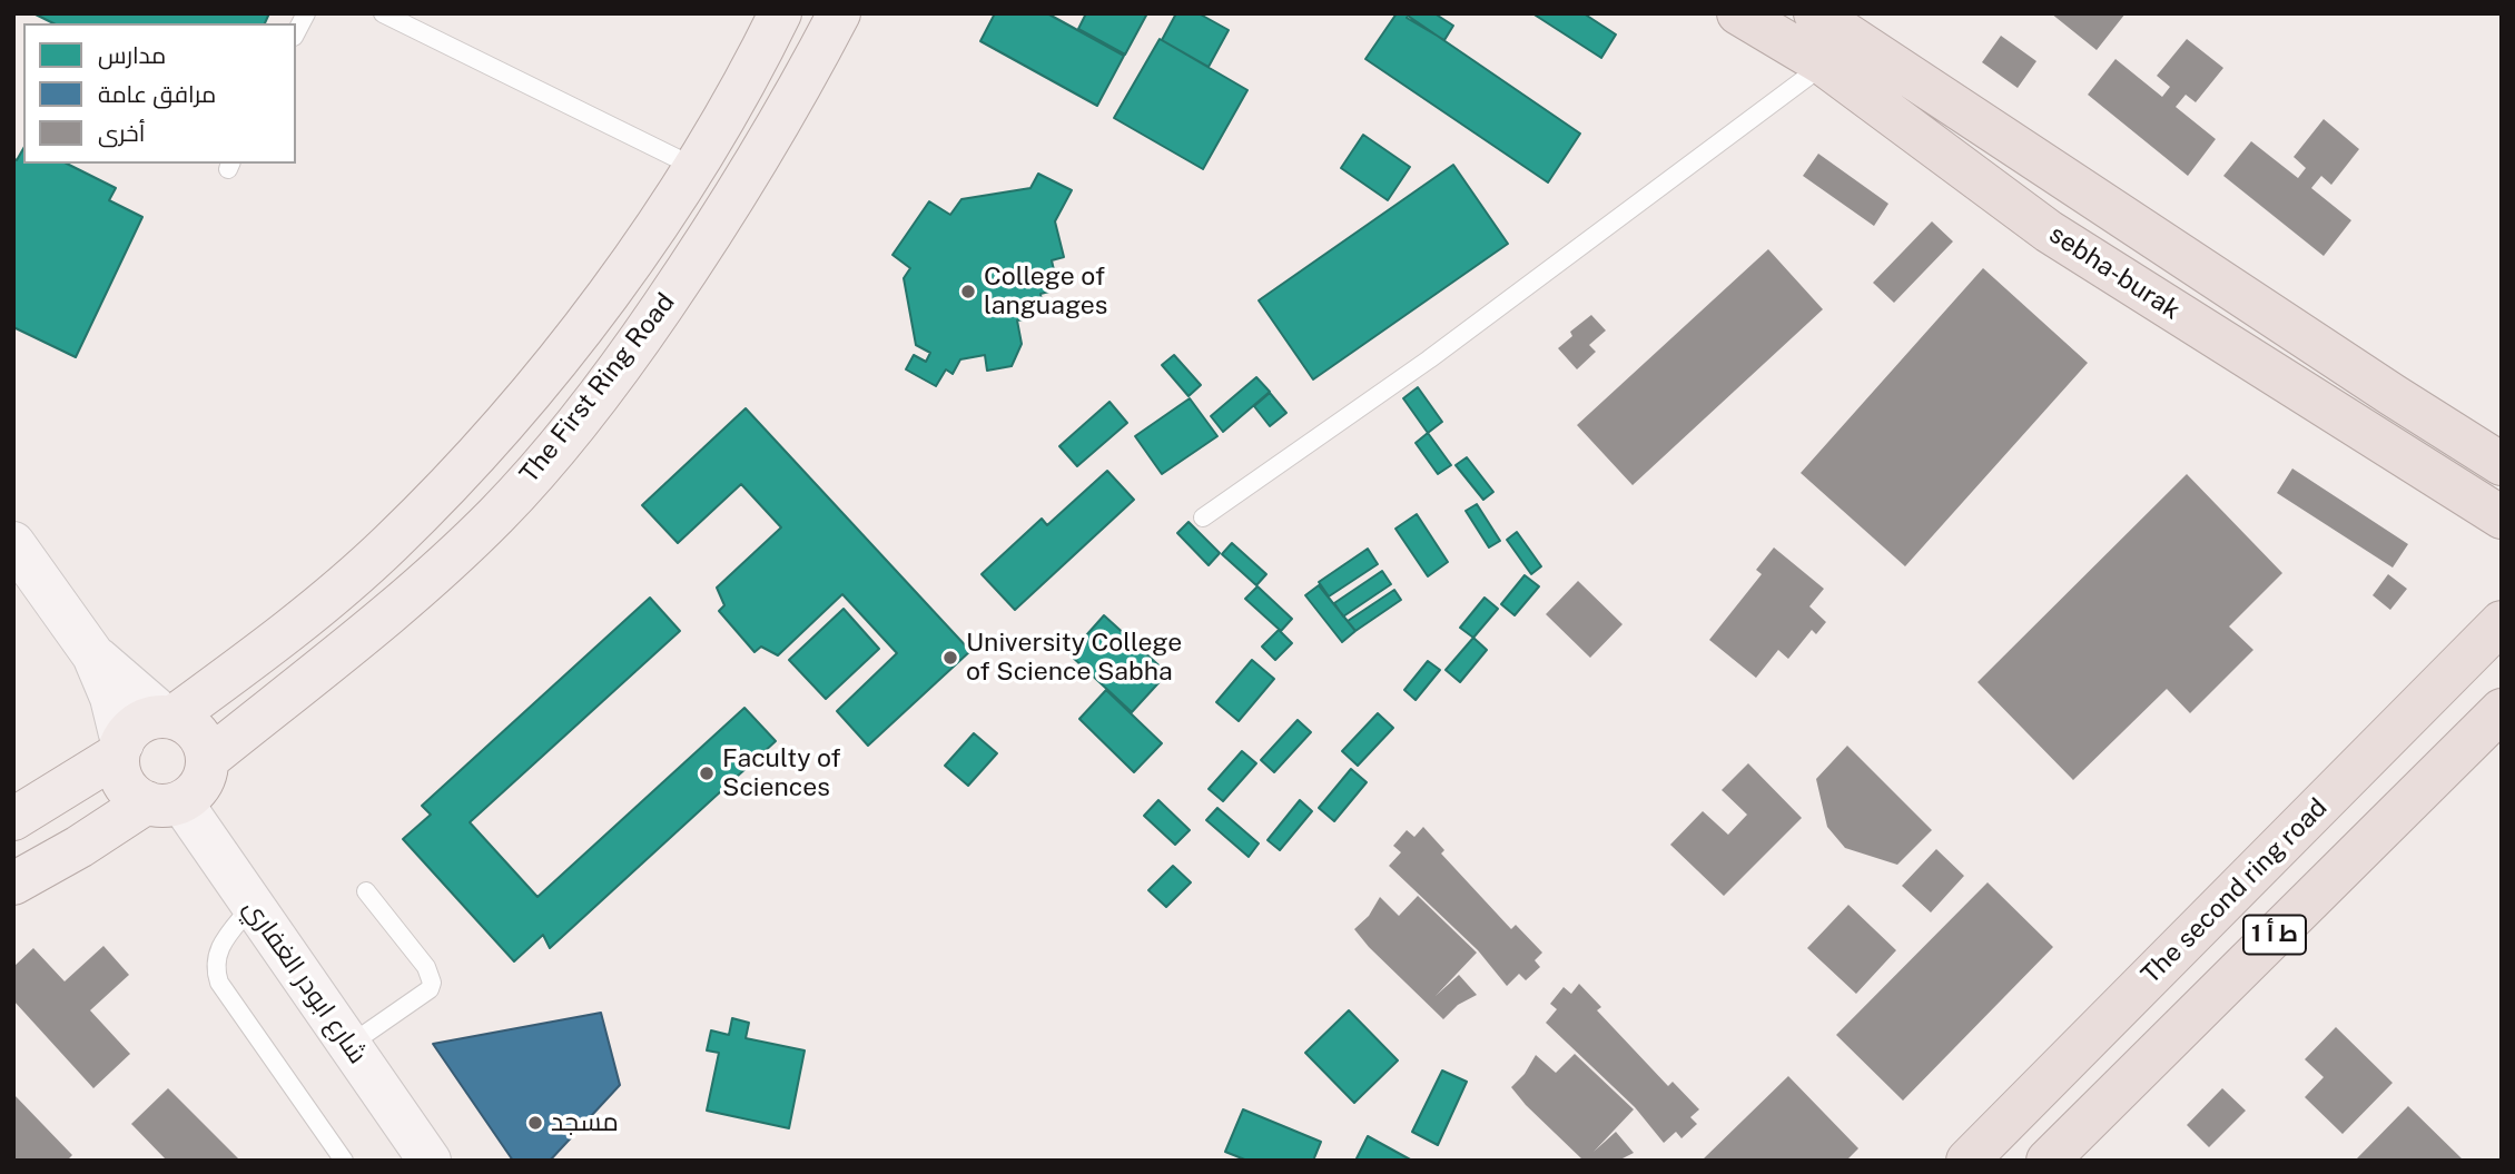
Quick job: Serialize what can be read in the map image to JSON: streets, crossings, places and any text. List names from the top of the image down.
{
  "streets": {
    "highway": ["sebha-burak", "The second ring road", "ط أ 1"],
    "main road": ["The First Ring Road"],
    "street": ["شارع ابودر الغفاري"]
  },
  "crossings": [
    ["The First Ring Road", "شارع ابودر الغفاري"]
  ],
  "places": [
    "College of languages",
    "University College of Science Sabha",
    "Faculty of Sciences",
    "مسجد"
  ],
  "legend": ["مدارس", "مرافق عامة", "أخرى"]
}
